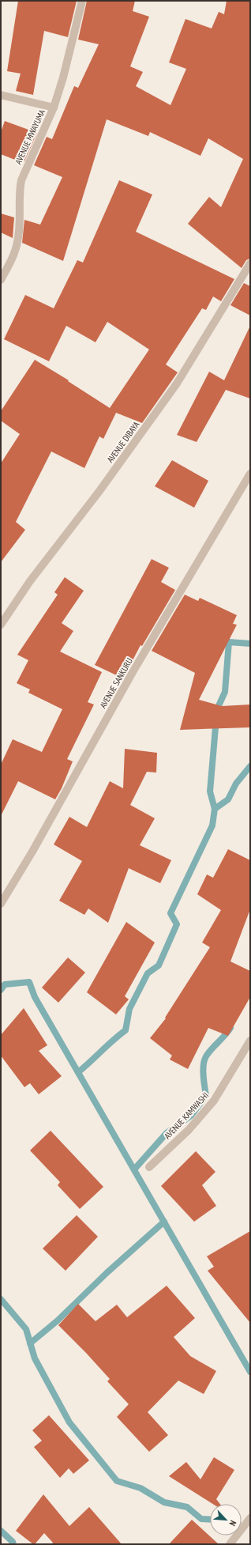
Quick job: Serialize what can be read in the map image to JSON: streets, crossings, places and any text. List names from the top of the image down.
{
  "streets": {
    "street": [
      "AVENUE MWAYUMA",
      "AVENUE DIBAYA",
      "AVENUE SANKURU",
      "AVENUE KAMWASHI"
    ]
  },
  "north": "bottom right"
}
